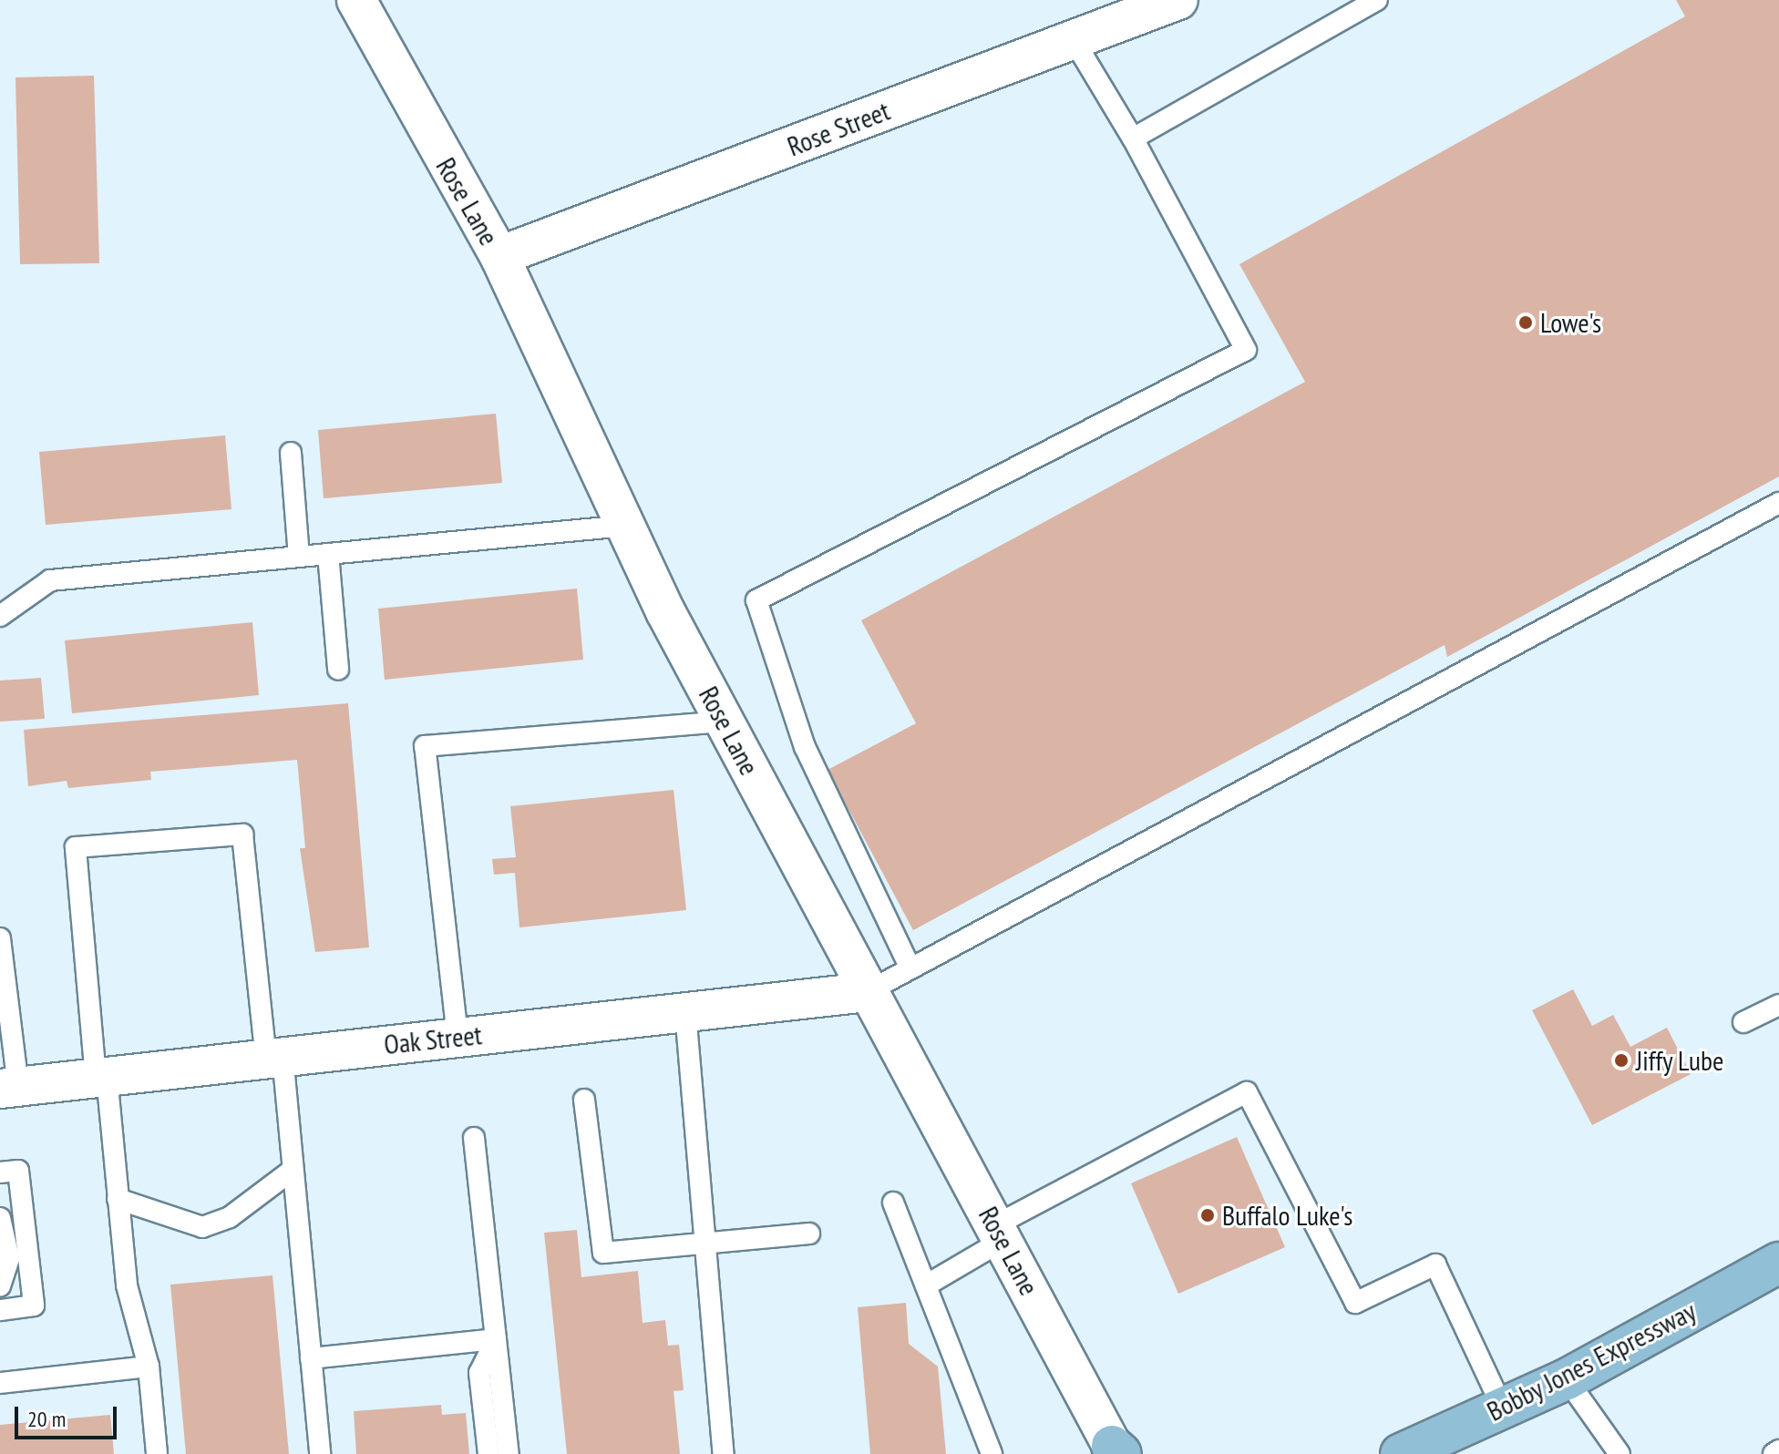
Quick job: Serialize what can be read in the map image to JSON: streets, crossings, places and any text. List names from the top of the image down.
{
  "streets": {
    "main road": ["Bobby Jones Expressway"],
    "street": ["Rose Street", "Rose Lane", "Oak Street"]
  },
  "crossings": [
    ["Rose Street", "Rose Lane"],
    ["Rose Lane", "Oak Street"]
  ],
  "places": ["Lowe's", "Jiffy Lube", "Buffalo Luke's"],
  "scale_bar": "20 m"
}
